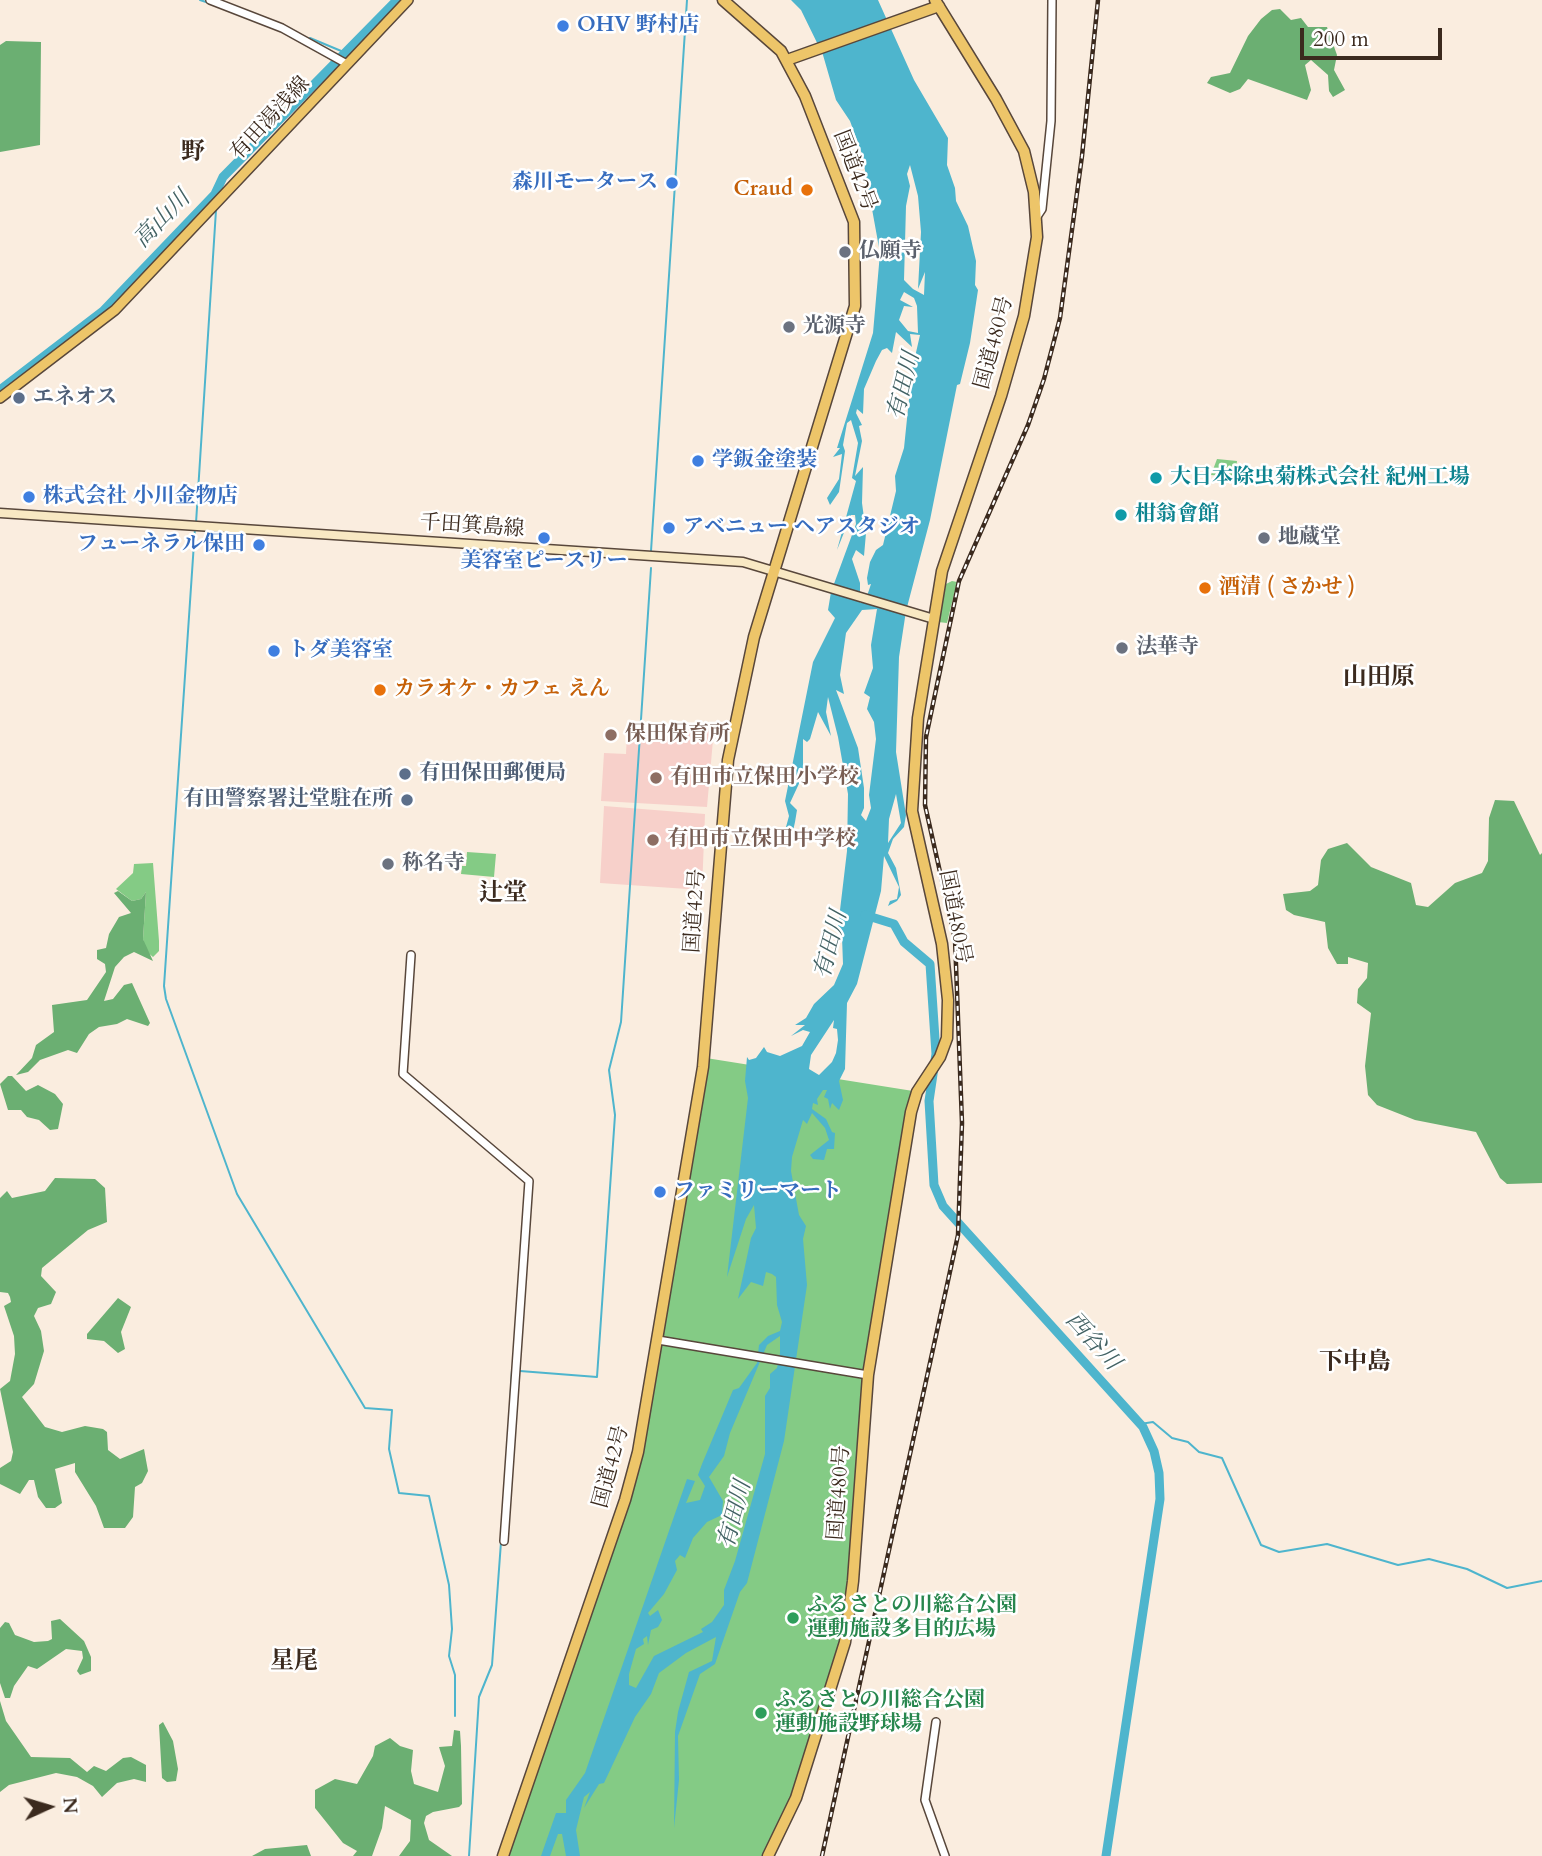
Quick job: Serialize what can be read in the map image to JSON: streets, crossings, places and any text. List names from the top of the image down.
{
  "streets": {
    "highway": ["国道42号", "国道480号"],
    "main road": ["有田湯浅線", "千田箕島線"]
  },
  "crossings": [
    ["国道42号", "千田箕島線"],
    ["国道480号", "千田箕島線"]
  ],
  "districts": [
    "野",
    "山田原",
    "辻堂",
    "下中島",
    "星尾"
  ],
  "water": ["高山川", "有田川", "西谷川"],
  "places": [
    "OHV 野村店",
    "森川モータース",
    "Craud",
    "仏願寺",
    "光源寺",
    "エネオス",
    "学鈑金塗装",
    "大日本除虫菊株式会社 紀州工場",
    "株式会社 小川金物店",
    "柑翁會館",
    "アベニュー ヘアスタジオ",
    "美容室ピースリー",
    "地蔵堂",
    "フューネラル保田",
    "酒清 ( さかせ )",
    "法華寺",
    "トダ美容室",
    "カラオケ・カフェ えん",
    "保田保育所",
    "有田保田郵便局",
    "有田市立保田小学校",
    "有田警察署辻堂駐在所",
    "有田市立保田中学校",
    "称名寺",
    "ファミリーマート",
    "ふるさとの川総合公園 運動施設多目的広場",
    "ふるさとの川総合公園 運動施設野球場"
  ],
  "scale_bar": "200 m",
  "north": "right"
}
